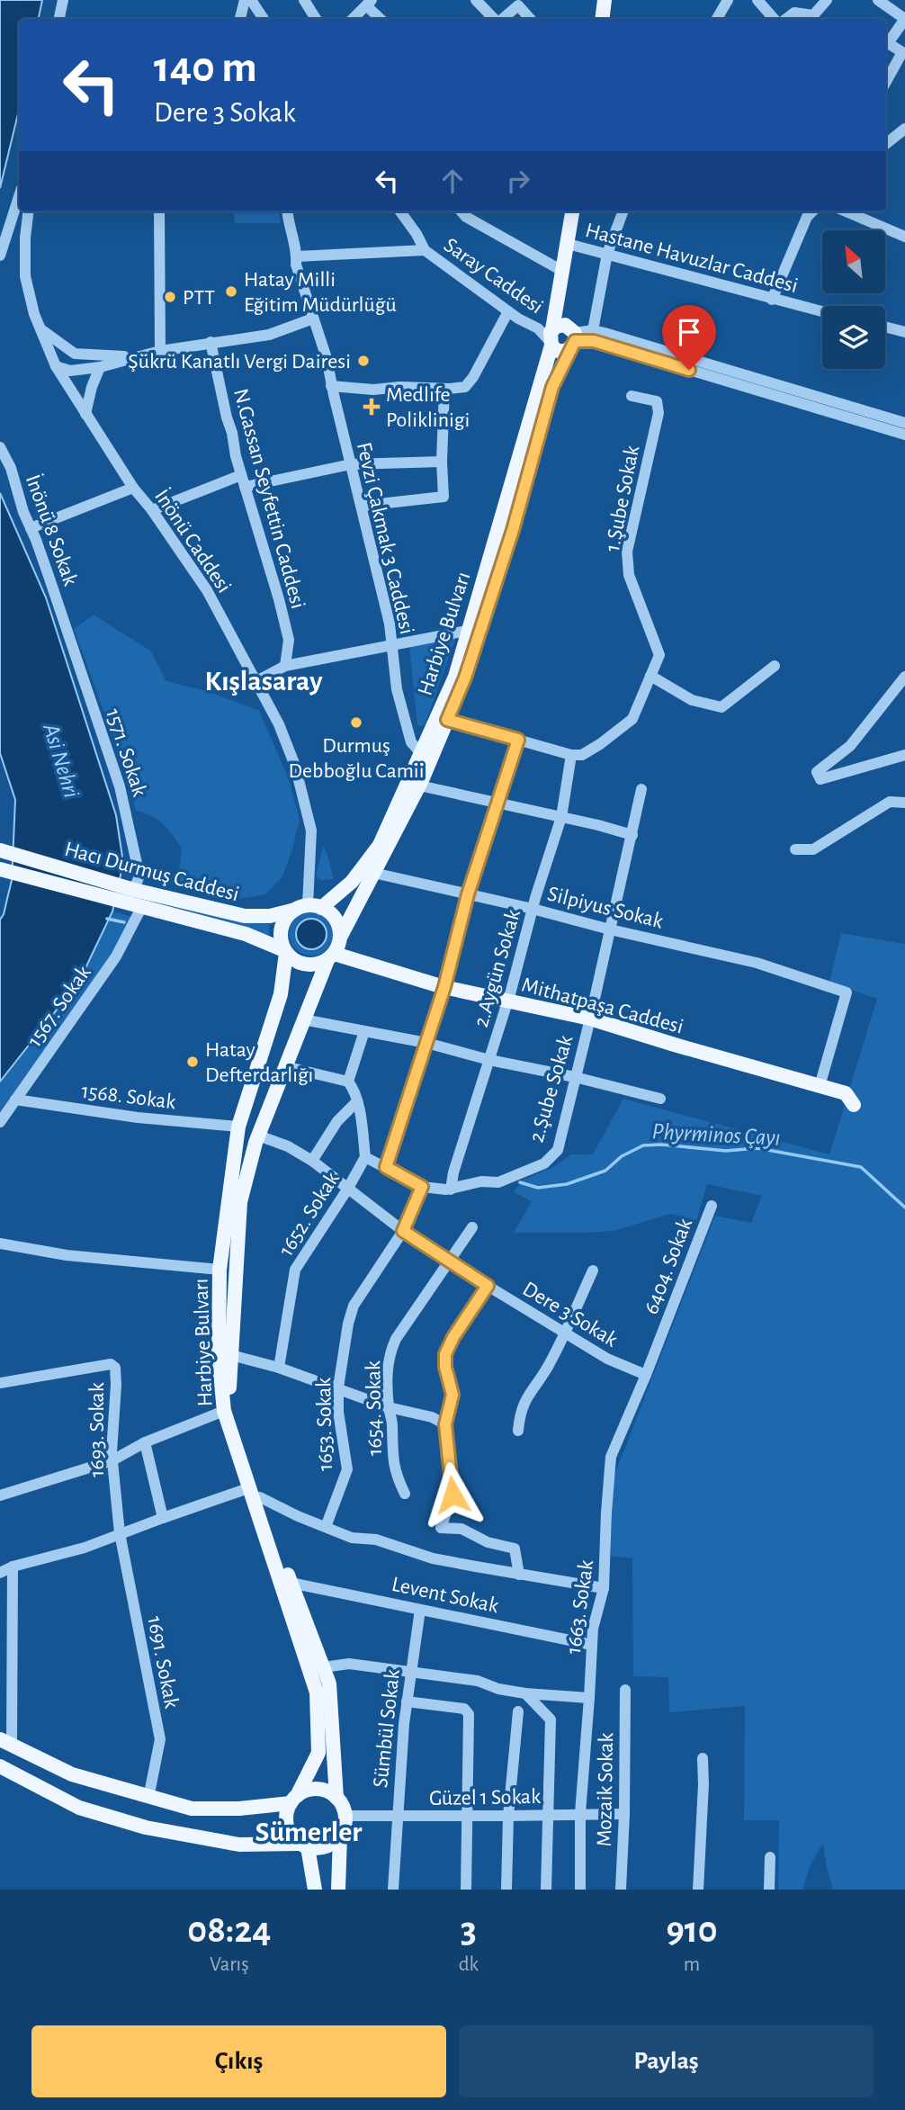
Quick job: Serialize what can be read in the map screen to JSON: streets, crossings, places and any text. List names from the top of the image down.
{
  "streets": {
    "main road": ["Harbiye Bulvarı", "Hacı Durmuş Caddesi", "Mithatpaşa Caddesi"],
    "street": [
      "Hastane Havuzlar Caddesi",
      "Saray Caddesi",
      "N.Gassan Seyfettin Caddesi",
      "1.Şube Sokak",
      "İnönü 8 Sokak",
      "Fevzi Çakmak 3 Caddesi",
      "İnönü Caddesi",
      "1571. Sokak",
      "Silpiyus Sokak",
      "2.Aygün Sokak",
      "1567. Sokak",
      "2.Şube Sokak",
      "1568. Sokak",
      "1652. Sokak",
      "6404. Sokak",
      "Dere 3 Sokak",
      "1654. Sokak",
      "1653. Sokak",
      "1693. Sokak",
      "Levent Sokak",
      "1663. Sokak",
      "1691. Sokak",
      "Sümbül Sokak",
      "Mozaik Sokak",
      "Güzel 1 Sokak"
    ]
  },
  "crossings": [
    ["Hastane Havuzlar Caddesi", "Harbiye Bulvarı"],
    ["Saray Caddesi", "Harbiye Bulvarı"],
    ["1.Şube Sokak", "2.Aygün Sokak"],
    ["İnönü 8 Sokak", "1571. Sokak"],
    ["Fevzi Çakmak 3 Caddesi", "Harbiye Bulvarı"],
    ["İnönü Caddesi", "Harbiye Bulvarı"],
    ["İnönü Caddesi", "Hacı Durmuş Caddesi"],
    ["İnönü Caddesi", "Mithatpaşa Caddesi"],
    ["Harbiye Bulvarı", "Hacı Durmuş Caddesi"],
    ["Harbiye Bulvarı", "Silpiyus Sokak"],
    ["Harbiye Bulvarı", "Mithatpaşa Caddesi"],
    ["Harbiye Bulvarı", "1568. Sokak"],
    ["Harbiye Bulvarı", "Dere 3 Sokak"],
    ["Harbiye Bulvarı", "Levent Sokak"],
    ["Harbiye Bulvarı", "Güzel 1 Sokak"],
    ["1571. Sokak", "Hacı Durmuş Caddesi"],
    ["Hacı Durmuş Caddesi", "Mithatpaşa Caddesi"],
    ["Hacı Durmuş Caddesi", "1567. Sokak"],
    ["Silpiyus Sokak", "2.Aygün Sokak"],
    ["Silpiyus Sokak", "Mithatpaşa Caddesi"],
    ["Silpiyus Sokak", "2.Şube Sokak"],
    ["2.Aygün Sokak", "Mithatpaşa Caddesi"],
    ["2.Aygün Sokak", "2.Şube Sokak"],
    ["Mithatpaşa Caddesi", "2.Şube Sokak"],
    ["1567. Sokak", "1568. Sokak"],
    ["1652. Sokak", "Dere 3 Sokak"],
    ["6404. Sokak", "Dere 3 Sokak"],
    ["6404. Sokak", "1663. Sokak"],
    ["Dere 3 Sokak", "1654. Sokak"],
    ["Dere 3 Sokak", "1653. Sokak"],
    ["Dere 3 Sokak", "1663. Sokak"],
    ["1693. Sokak", "1691. Sokak"],
    ["Levent Sokak", "1663. Sokak"],
    ["Levent Sokak", "Sümbül Sokak"],
    ["1663. Sokak", "Güzel 1 Sokak"],
    ["Sümbül Sokak", "Güzel 1 Sokak"],
    ["Mozaik Sokak", "Güzel 1 Sokak"]
  ],
  "districts": ["Kışlasaray", "Sümerler"],
  "water": ["Asi Nehri", "Phyrminos Çayı"],
  "places": {
    "other": [
      "Hatay Milli Eğitim Müdürlüğü",
      "PTT",
      "Şükrü Kanatlı Vergi Dairesi",
      "Durmuş Debboğlu Camii",
      "Hatay Defterdarlığı"
    ],
    "health": ["Medlıfe Poliklinigi"]
  },
  "north": "top left",
  "page": {
    "turn": ["140 m", "Dere 3 Sokak"],
    "eta": [
      "08:24",
      "Varış",
      "3",
      "dk",
      "910",
      "m"
    ],
    "buttons": ["Çıkış", "Paylaş"]
  }
}
